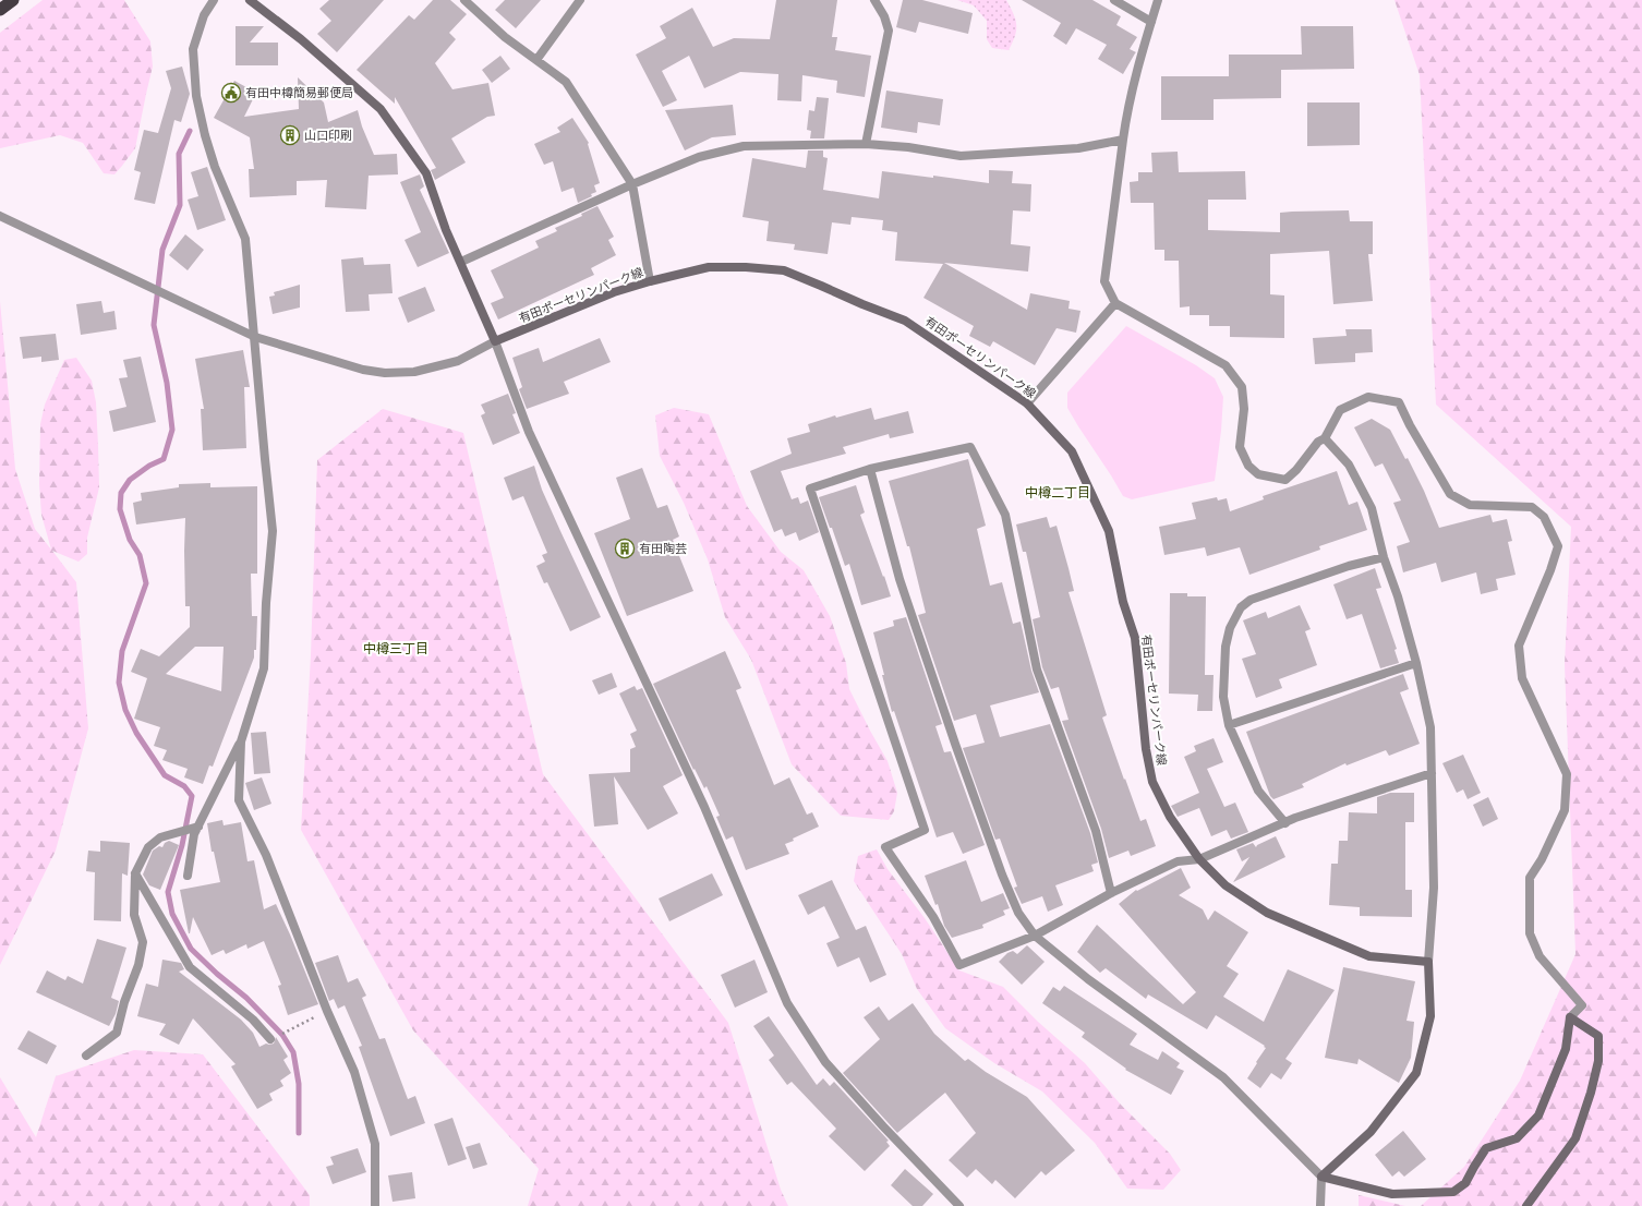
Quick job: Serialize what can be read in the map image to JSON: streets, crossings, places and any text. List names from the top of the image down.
{
  "streets": {
    "main road": ["有田ポーセリンパーク線"]
  },
  "districts": ["中樽二丁目", "中樽三丁目"],
  "places": {
    "public building": ["有田中樽簡易郵便局"],
    "building": ["山口印刷", "有田陶芸"]
  }
}
